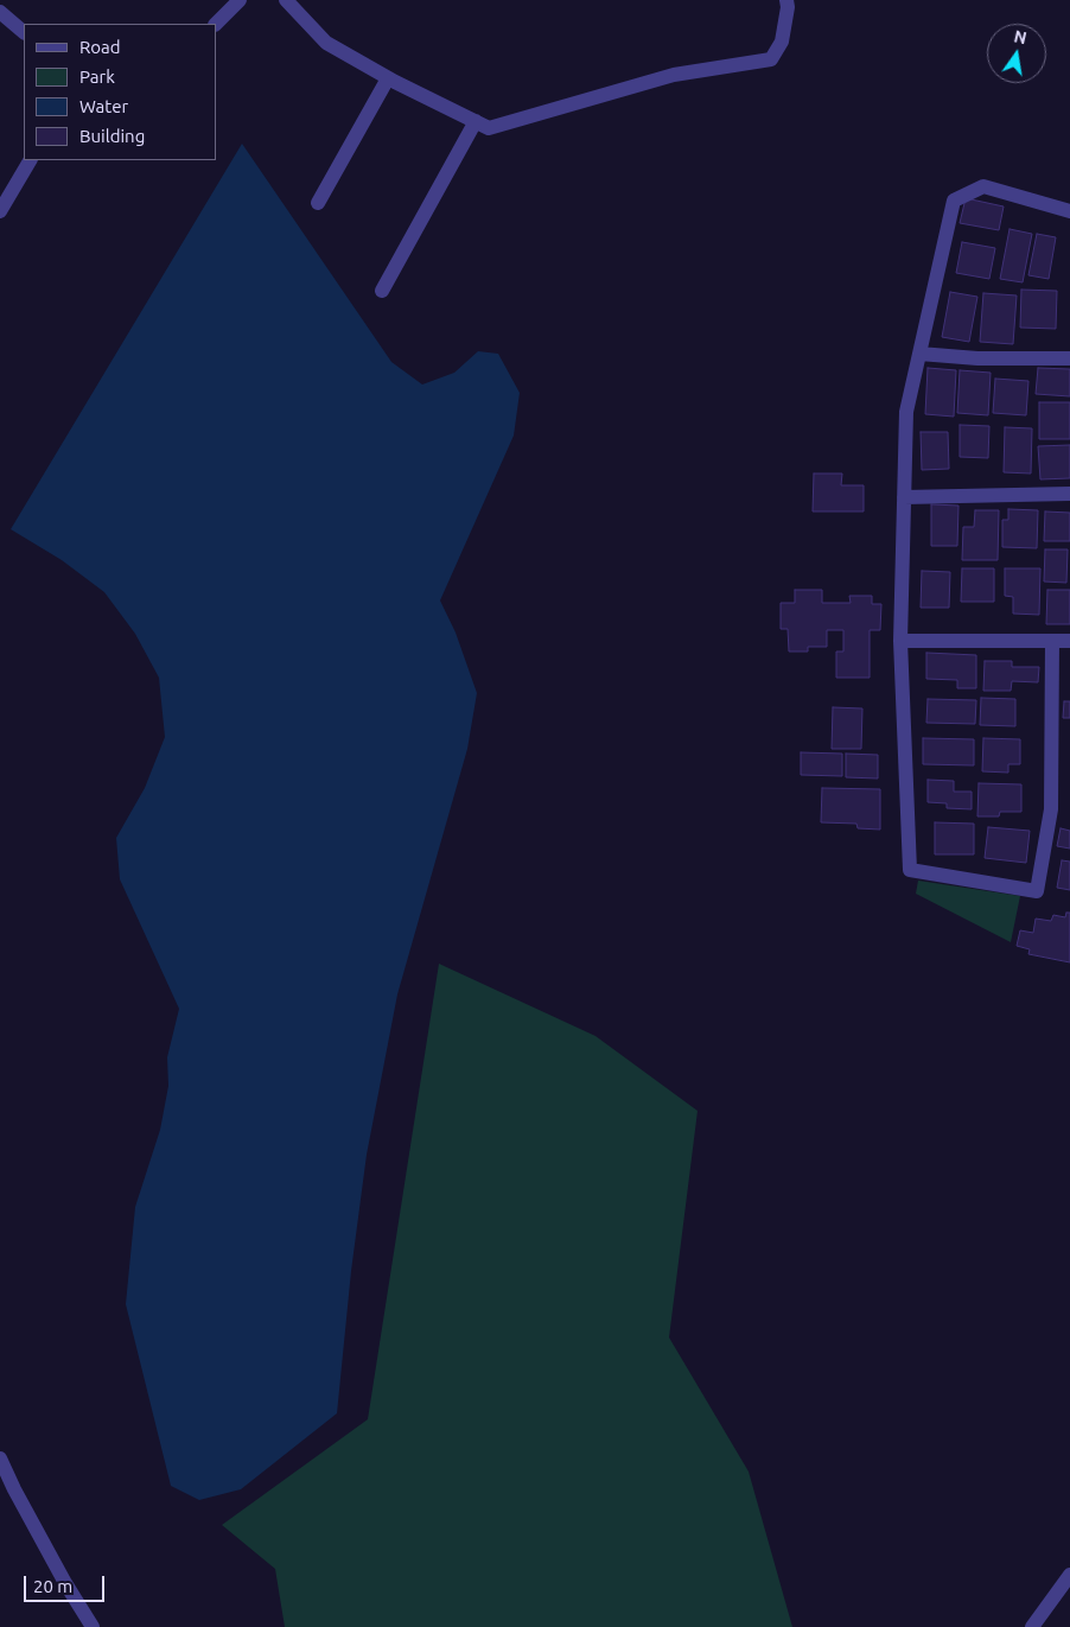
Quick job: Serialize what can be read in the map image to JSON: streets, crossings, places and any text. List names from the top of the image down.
{
  "legend": [
    "Road",
    "Park",
    "Water",
    "Building"
  ],
  "scale_bar": "20 m",
  "north": "top"
}
